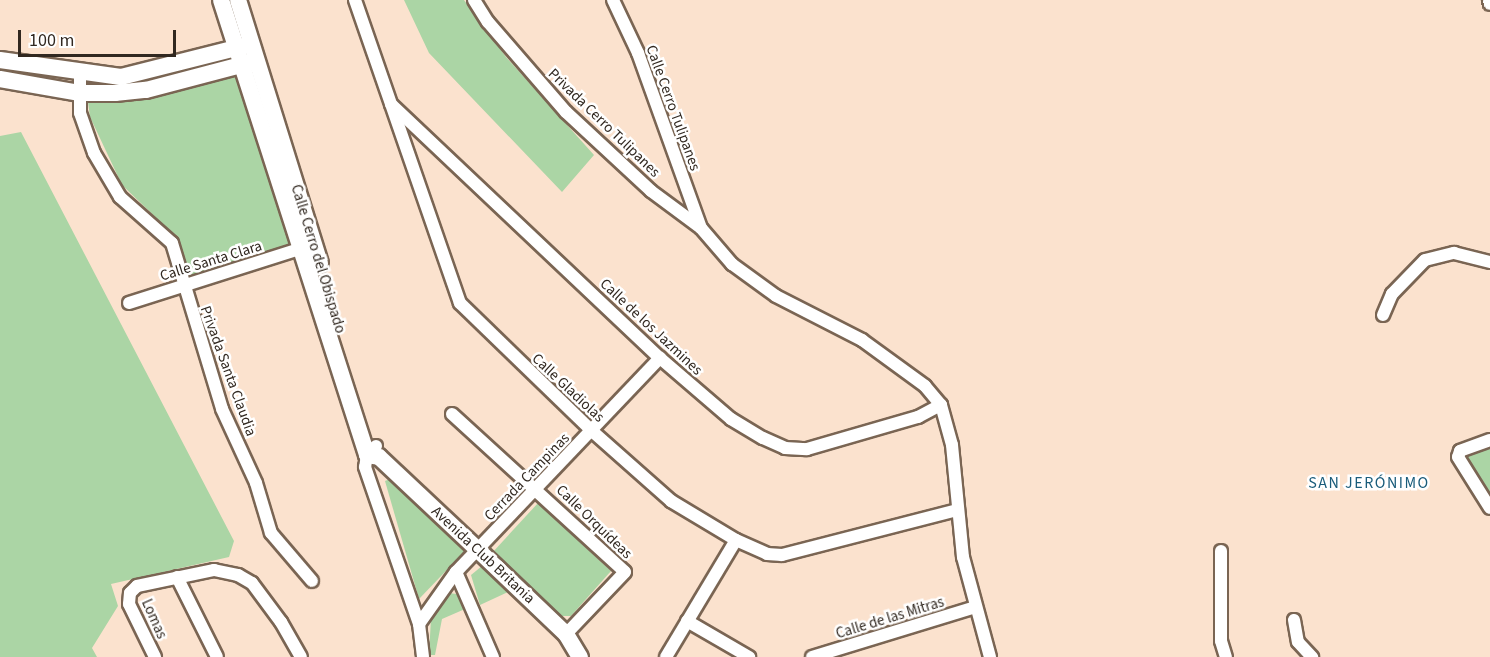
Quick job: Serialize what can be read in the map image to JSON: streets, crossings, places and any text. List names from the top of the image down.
{
  "streets": {
    "main road": ["Calle Cerro del Obispado", "Avenida Club Britania"],
    "street": [
      "Calle Cerro Tulipanes",
      "Privada Cerro Tulipanes",
      "Calle Santa Clara",
      "Calle de los Jazmines",
      "Privada Santa Claudia",
      "Calle Gladiolas",
      "Cerrada Campinas",
      "Calle Orquídeas",
      "Calle de las Mitras",
      "Lomas"
    ]
  },
  "crossings": [
    ["Calle Cerro Tulipanes", "Privada Cerro Tulipanes"],
    ["Privada Cerro Tulipanes", "Calle de los Jazmines"],
    ["Calle Cerro del Obispado", "Calle Santa Clara"],
    ["Calle Cerro del Obispado", "Cerrada Campinas"],
    ["Calle Cerro del Obispado", "Avenida Club Britania"],
    ["Calle Santa Clara", "Privada Santa Claudia"],
    ["Calle de los Jazmines", "Calle Gladiolas"],
    ["Calle de los Jazmines", "Cerrada Campinas"],
    ["Calle Gladiolas", "Cerrada Campinas"],
    ["Cerrada Campinas", "Calle Orquídeas"],
    ["Cerrada Campinas", "Avenida Club Britania"],
    ["Calle Orquídeas", "Avenida Club Britania"]
  ],
  "districts": ["SAN JERÓNIMO"],
  "scale_bar": "100 m"
}
